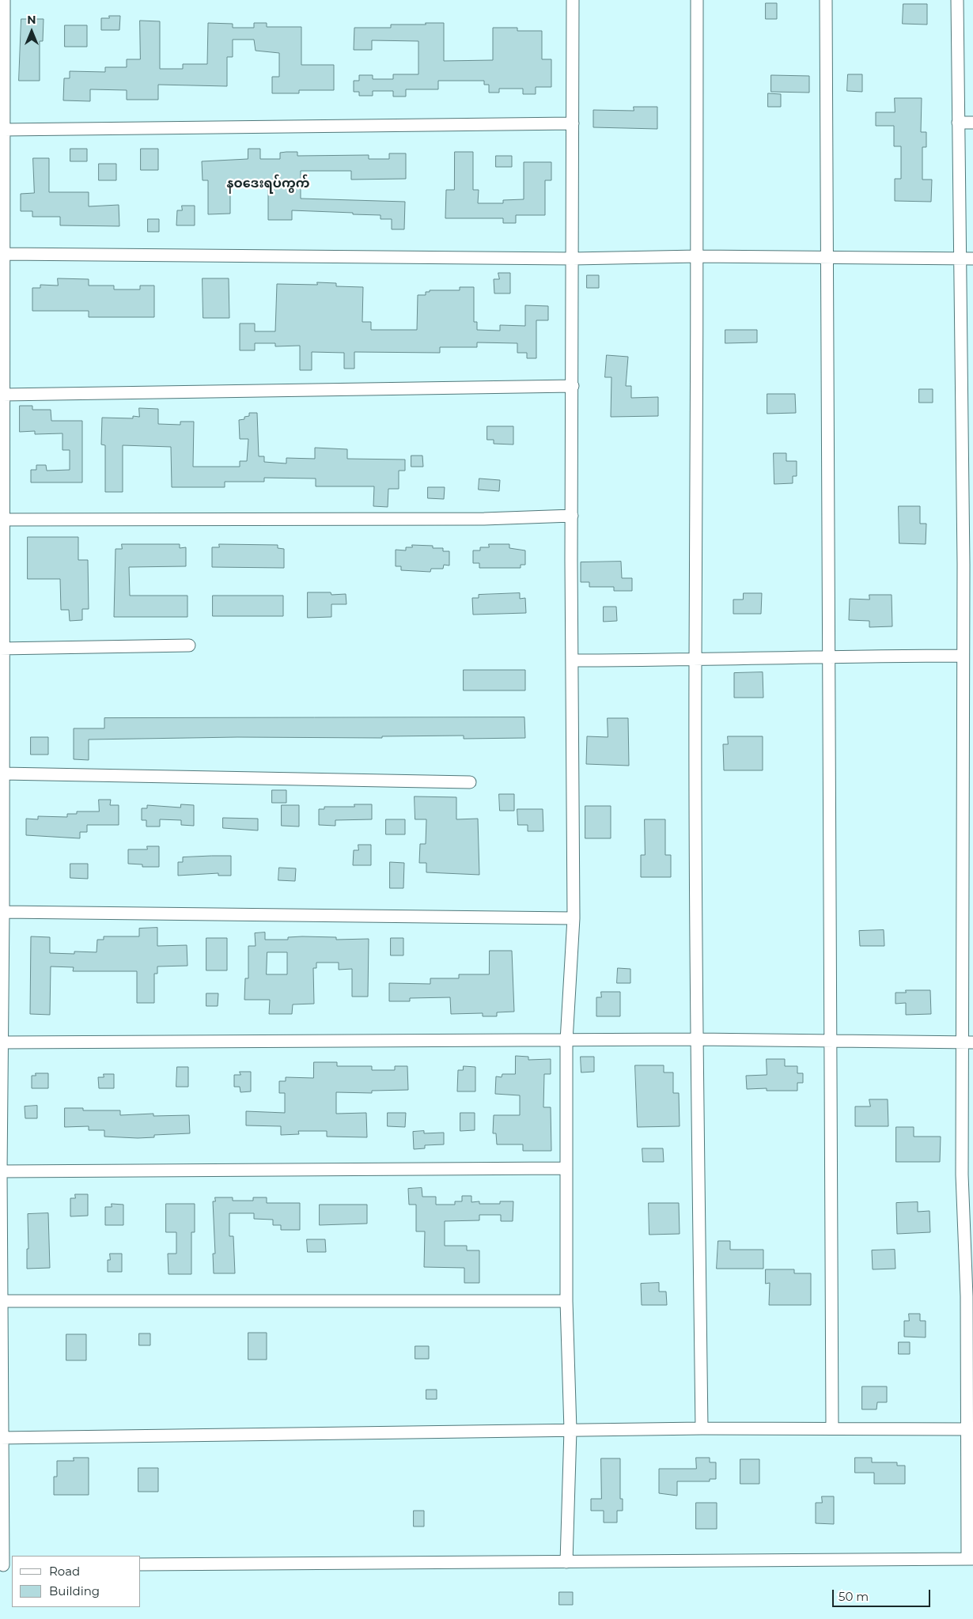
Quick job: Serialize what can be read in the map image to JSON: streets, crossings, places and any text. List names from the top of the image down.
{
  "districts": ["နဝဒေးရပ်ကွက်"],
  "legend": ["Road", "Building"],
  "scale_bar": "50 m",
  "north": "top"
}
